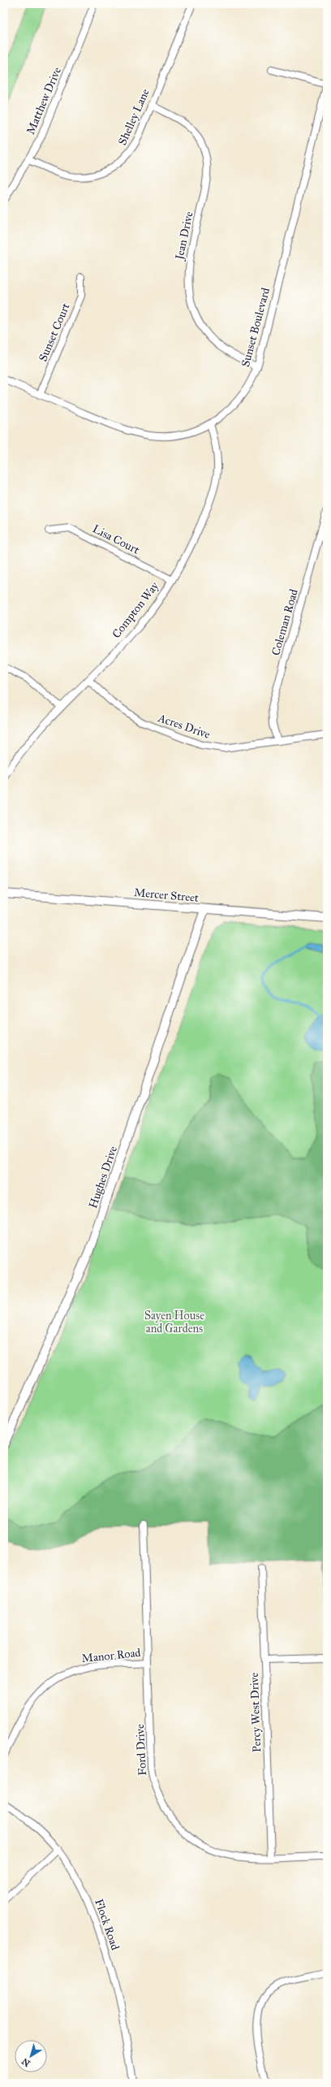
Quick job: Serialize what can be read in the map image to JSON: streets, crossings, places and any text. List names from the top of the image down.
{
  "streets": {
    "street": [
      "Matthew Drive",
      "Shelley Lane",
      "Jean Drive",
      "Sunset Boulevard",
      "Sunset Court",
      "Lisa Court",
      "Compton Way",
      "Coleman Road",
      "Acres Drive",
      "Mercer Street",
      "Hughes Drive",
      "Manor Road",
      "Percy West Drive",
      "Ford Drive",
      "Flock Road"
    ]
  },
  "crossings": [
    ["Matthew Drive", "Shelley Lane"],
    ["Shelley Lane", "Jean Drive"],
    ["Jean Drive", "Sunset Boulevard"],
    ["Sunset Boulevard", "Sunset Court"],
    ["Sunset Boulevard", "Compton Way"],
    ["Lisa Court", "Compton Way"],
    ["Compton Way", "Acres Drive"],
    ["Coleman Road", "Acres Drive"],
    ["Mercer Street", "Hughes Drive"],
    ["Manor Road", "Ford Drive"],
    ["Percy West Drive", "Ford Drive"]
  ],
  "parks": ["Sayen House and Gardens"],
  "north": "bottom left"
}
